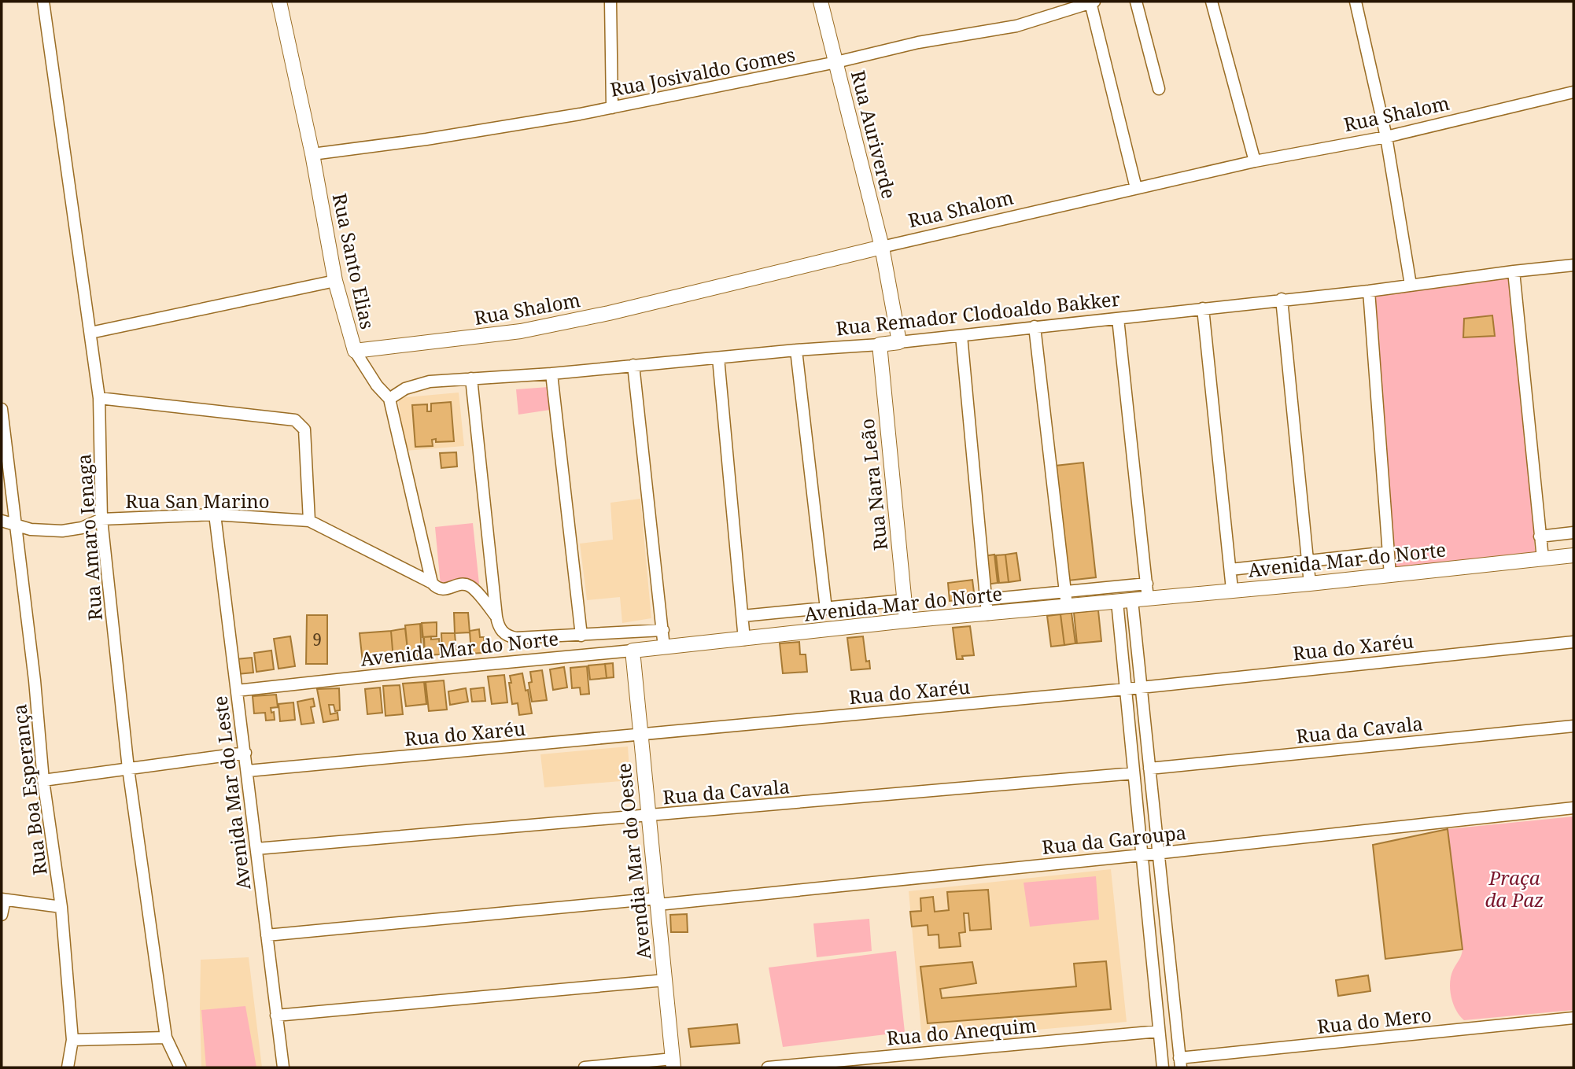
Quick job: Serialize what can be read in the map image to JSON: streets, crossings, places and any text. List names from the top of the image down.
{
  "streets": {
    "street": [
      "Rua Josivaldo Gomes",
      "Rua Shalom",
      "Rua Auriverde",
      "Rua Santo Elias",
      "Rua Remador Clodoaldo Bakker",
      "Rua Nara Leão",
      "Rua San Marino",
      "Rua Amaro Ienaga",
      "Avenida Mar do Norte",
      "Rua do Xaréu",
      "Rua da Cavala",
      "Rua Boa Esperança",
      "Avenida Mar do Leste",
      "Rua da Garoupa",
      "Avendia Mar do Oeste",
      "Rua do Mero",
      "Rua do Anequim"
    ]
  },
  "crossings": [
    ["Rua Josivaldo Gomes", "Rua Auriverde"],
    ["Rua Josivaldo Gomes", "Rua Santo Elias"],
    ["Rua Shalom", "Rua Auriverde"],
    ["Rua Shalom", "Rua Santo Elias"],
    ["Rua Auriverde", "Rua Remador Clodoaldo Bakker"],
    ["Rua Santo Elias", "Rua Remador Clodoaldo Bakker"],
    ["Rua Santo Elias", "Rua San Marino"],
    ["Rua Remador Clodoaldo Bakker", "Rua Nara Leão"],
    ["Rua Nara Leão", "Avenida Mar do Norte"],
    ["Rua San Marino", "Rua Amaro Ienaga"],
    ["Rua San Marino", "Rua Boa Esperança"],
    ["Rua San Marino", "Avenida Mar do Leste"],
    ["Avenida Mar do Norte", "Avenida Mar do Leste"],
    ["Avenida Mar do Norte", "Avendia Mar do Oeste"],
    ["Rua do Xaréu", "Avenida Mar do Leste"],
    ["Rua do Xaréu", "Avendia Mar do Oeste"],
    ["Rua da Cavala", "Avenida Mar do Leste"],
    ["Rua da Cavala", "Avendia Mar do Oeste"],
    ["Avenida Mar do Leste", "Rua da Garoupa"],
    ["Rua da Garoupa", "Avendia Mar do Oeste"]
  ],
  "parks": ["Praça da Paz"],
  "house_numbers": ["9"]
}
